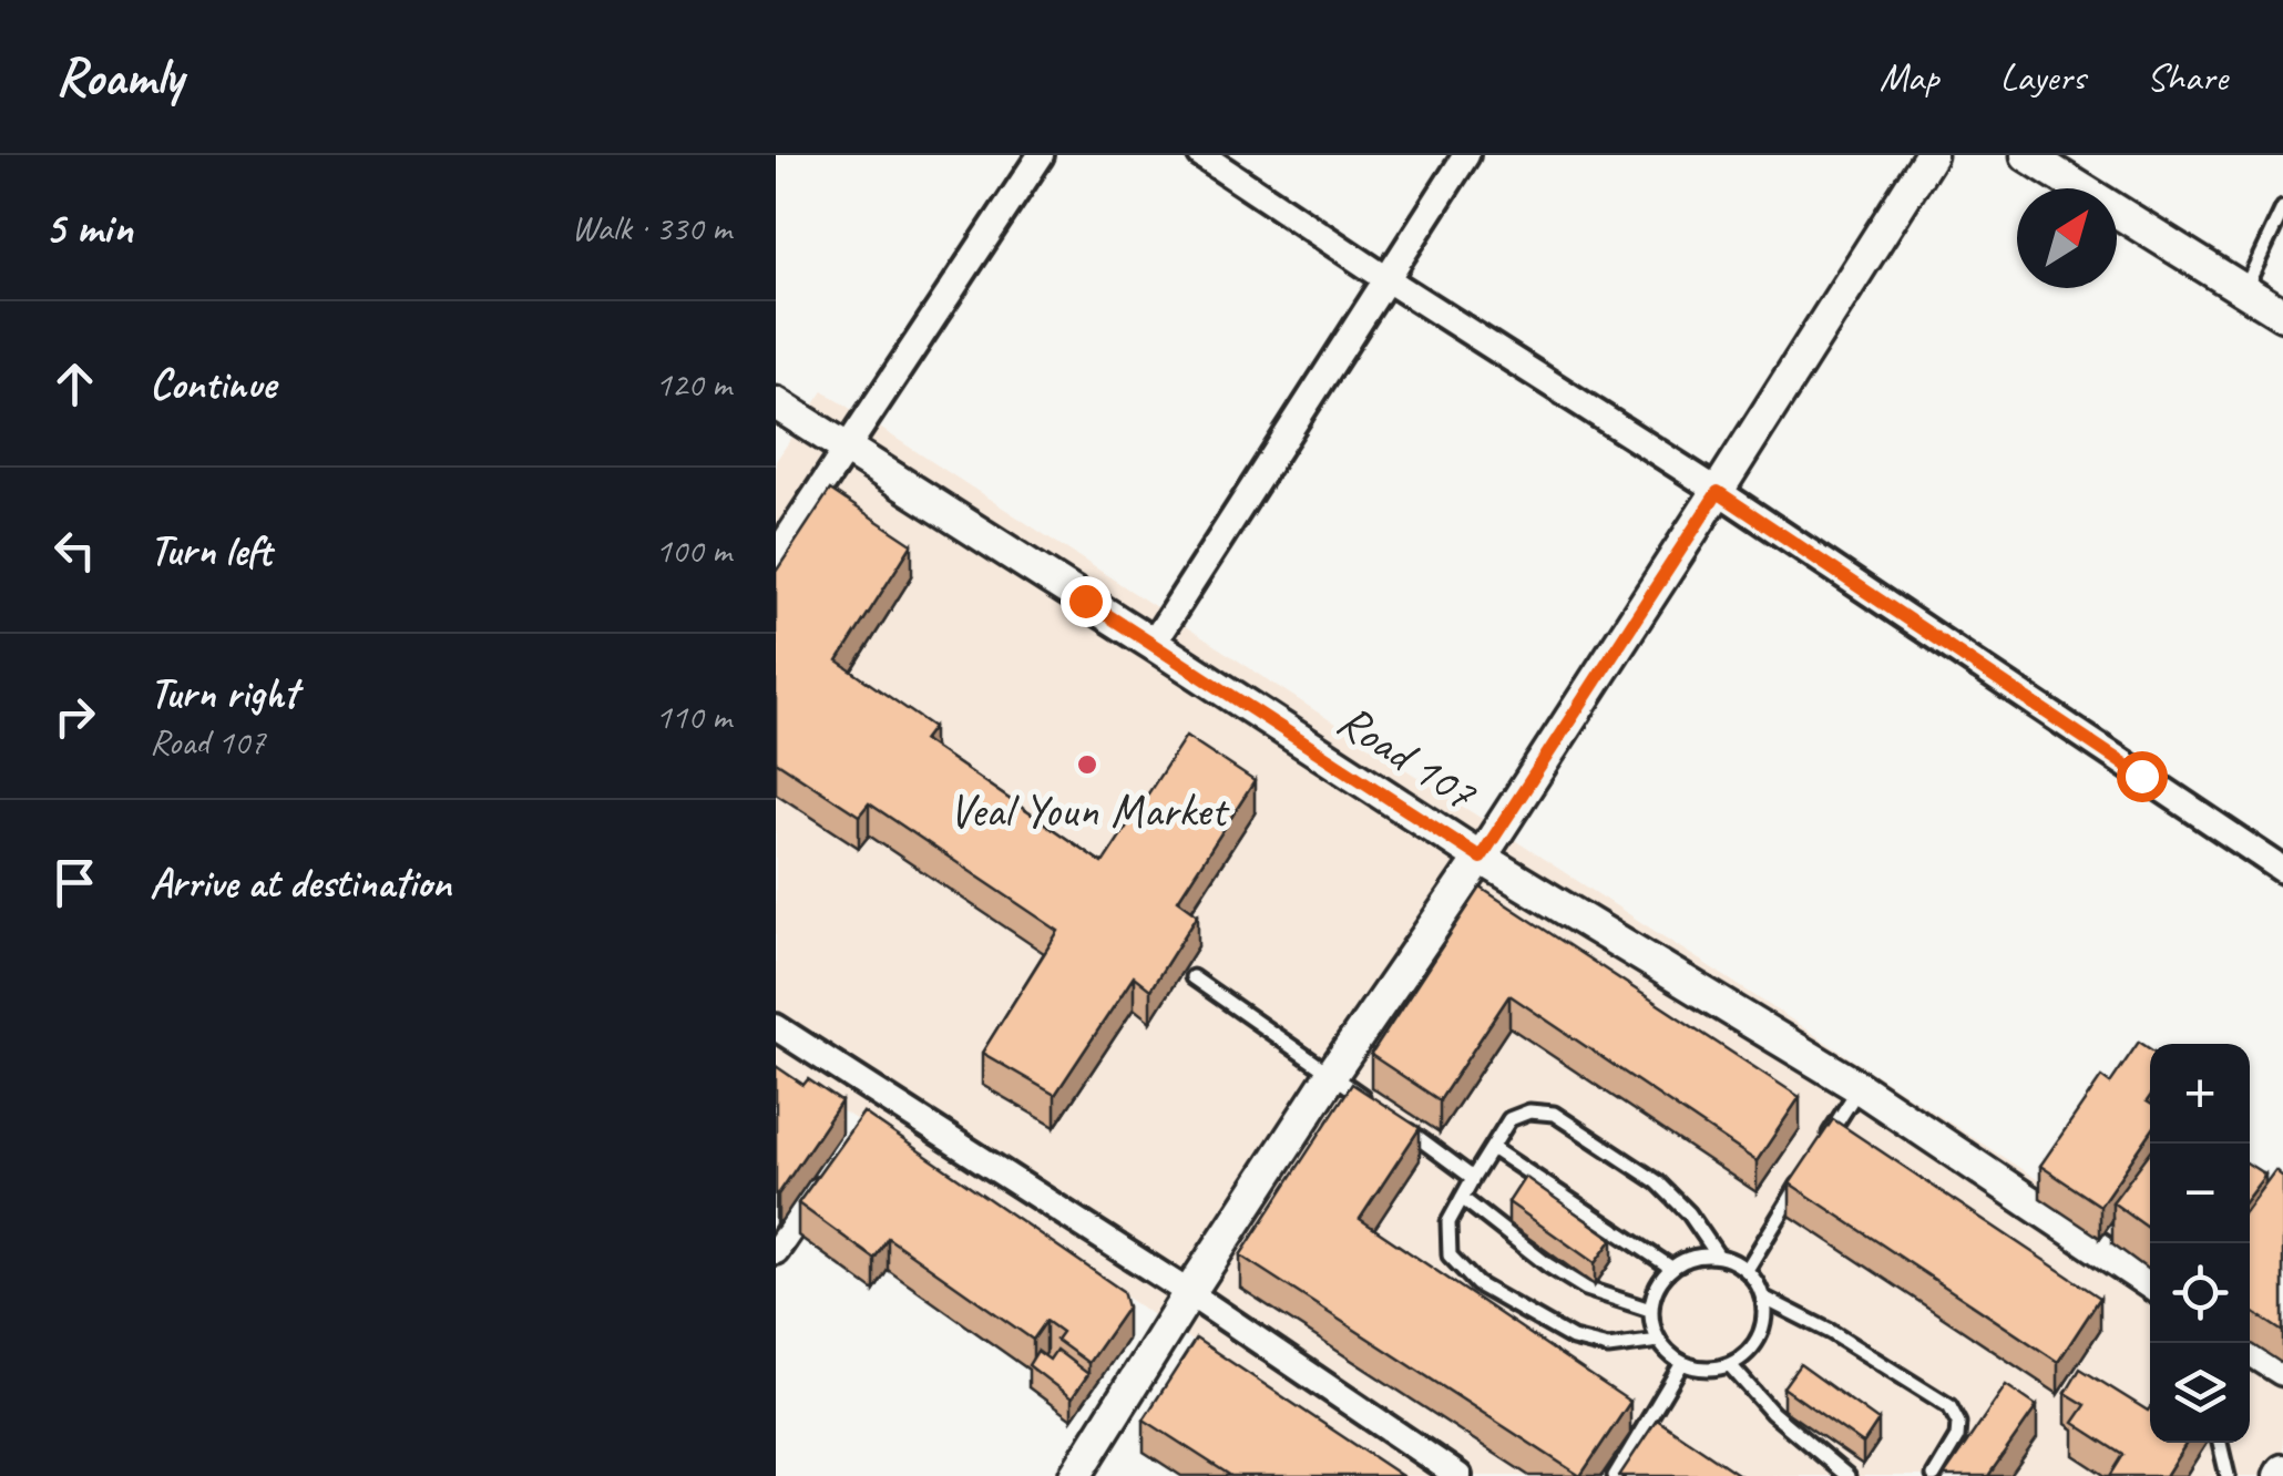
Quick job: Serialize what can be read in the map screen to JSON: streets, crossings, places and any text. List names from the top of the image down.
{
  "streets": {
    "street": ["Road 107"]
  },
  "places": ["Veal Youn Market"],
  "north": "top right",
  "page": {
    "header": "Roamly",
    "nav": ["Map", "Layers", "Share"],
    "heading": ["5 min", "Walk · 330 m"],
    "list": [
      ["Continue", "120 m"],
      ["Turn left", "100 m"],
      ["Turn right", "Road 107", "110 m"],
      "Arrive at destination"
    ],
    "map_buttons": ["+", "−"]
  }
}
